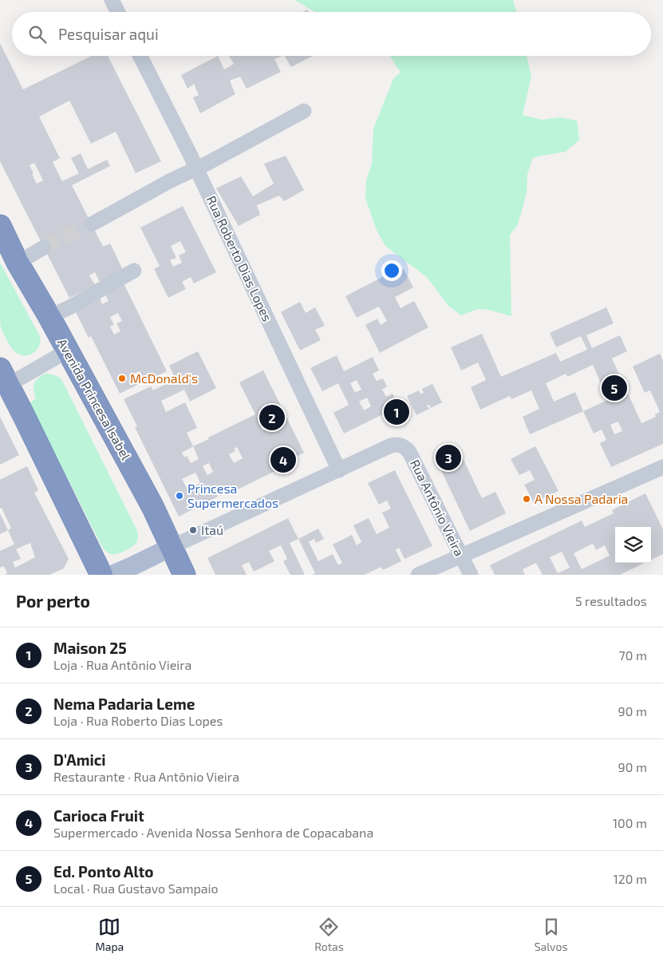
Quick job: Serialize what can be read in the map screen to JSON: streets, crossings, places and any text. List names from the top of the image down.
{
  "streets": {
    "highway": ["Avenida Princesa Isabel"],
    "street": ["Rua Roberto Dias Lopes", "Rua Antônio Vieira"]
  },
  "crossings": [
    ["Rua Roberto Dias Lopes", "Rua Antônio Vieira"]
  ],
  "places": [
    "McDonald's",
    "Princesa Supermercados",
    "A Nossa Padaria",
    "Itaú"
  ],
  "page": {
    "search": "Pesquisar aqui",
    "pins": [
      "5",
      "1",
      "2",
      "3",
      "4"
    ],
    "heading": ["Por perto", "5 resultados"],
    "list": [
      {
        "mark": "1",
        "name": "Maison 25",
        "note": "Loja · Rua Antônio Vieira",
        "value": "70 m"
      },
      {
        "mark": "2",
        "name": "Nema Padaria Leme",
        "note": "Loja · Rua Roberto Dias Lopes",
        "value": "90 m"
      },
      {
        "mark": "3",
        "name": "D'Amici",
        "note": "Restaurante · Rua Antônio Vieira",
        "value": "90 m"
      },
      {
        "mark": "4",
        "name": "Carioca Fruit",
        "note": "Supermercado · Avenida Nossa Senhora de Copacabana",
        "value": "100 m"
      },
      {
        "mark": "5",
        "name": "Ed. Ponto Alto",
        "note": "Local · Rua Gustavo Sampaio",
        "value": "120 m"
      }
    ],
    "nav": ["Mapa", "Rotas", "Salvos"]
  }
}
